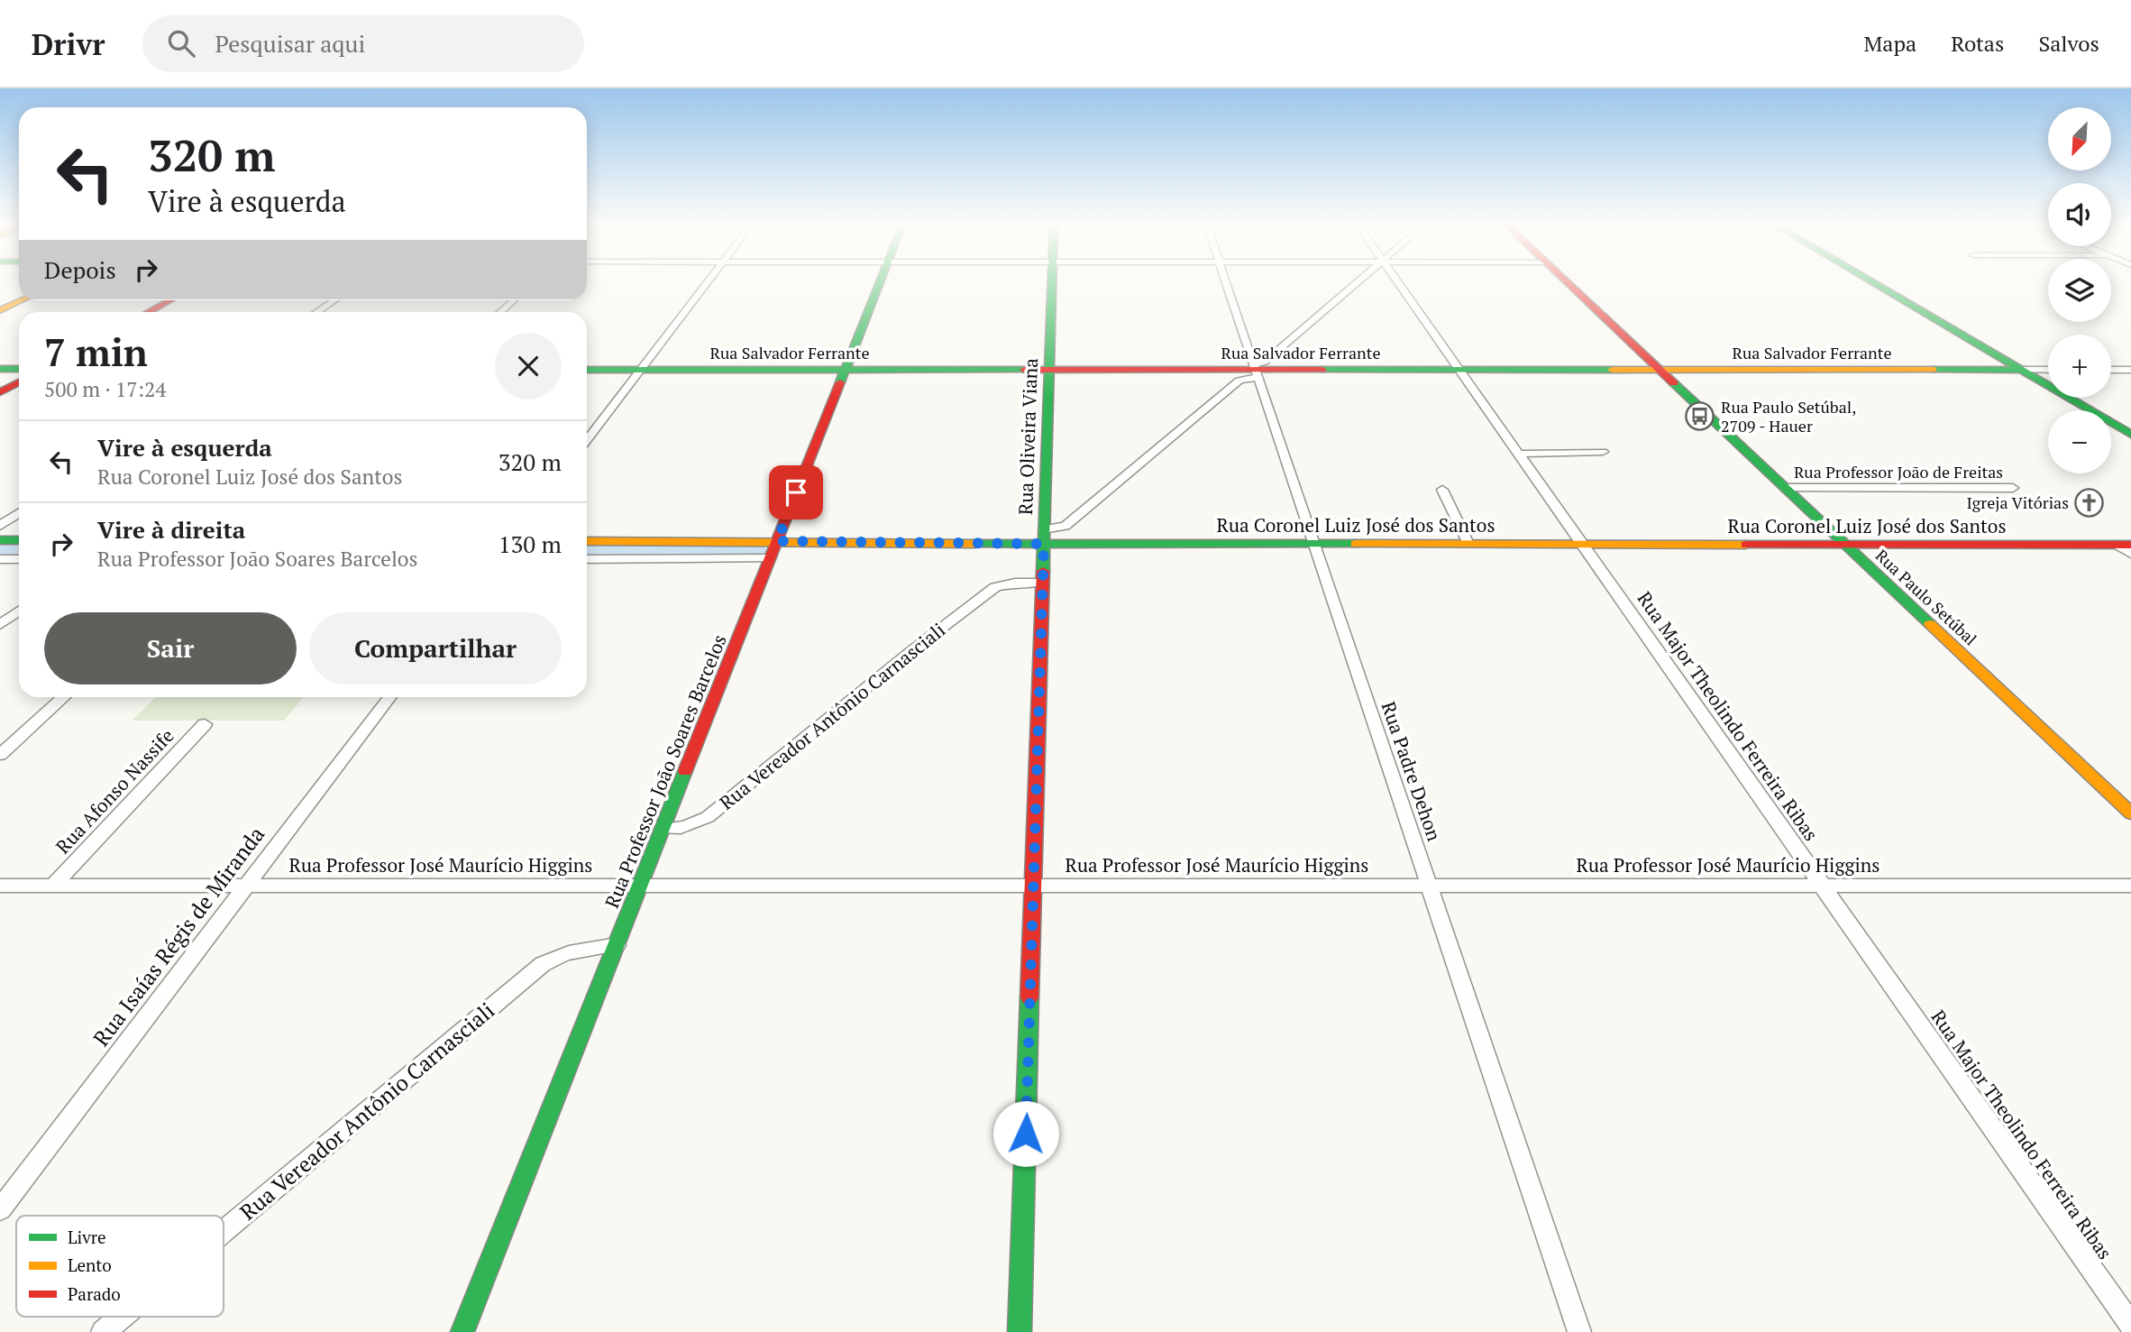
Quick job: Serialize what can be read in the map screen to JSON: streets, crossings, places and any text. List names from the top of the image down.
{
  "streets": {
    "main road": [
      "Rua Salvador Ferrante",
      "Rua Oliveira Viana",
      "Rua Coronel Luiz José dos Santos",
      "Rua Paulo Setúbal",
      "Rua Professor João Soares Barcelos"
    ],
    "street": [
      "Rua Professor João de Freitas",
      "Rua Vereador Antônio Carnasciali",
      "Rua Major Theolindo Ferreira Ribas",
      "Rua Padre Dehon",
      "Rua Afonso Nassife",
      "Rua Professor José Maurício Higgins",
      "Rua Isaías Régis de Miranda"
    ]
  },
  "crossings": [
    ["Rua Salvador Ferrante", "Rua Oliveira Viana"],
    ["Rua Salvador Ferrante", "Rua Paulo Setúbal"],
    ["Rua Salvador Ferrante", "Rua Major Theolindo Ferreira Ribas"],
    ["Rua Salvador Ferrante", "Rua Professor João Soares Barcelos"],
    ["Rua Salvador Ferrante", "Rua Padre Dehon"],
    ["Rua Oliveira Viana", "Rua Coronel Luiz José dos Santos"],
    ["Rua Oliveira Viana", "Rua Vereador Antônio Carnasciali"],
    ["Rua Oliveira Viana", "Rua Professor José Maurício Higgins"],
    ["Rua Professor João de Freitas", "Rua Paulo Setúbal"],
    ["Rua Coronel Luiz José dos Santos", "Rua Paulo Setúbal"],
    ["Rua Coronel Luiz José dos Santos", "Rua Major Theolindo Ferreira Ribas"],
    ["Rua Coronel Luiz José dos Santos", "Rua Professor João Soares Barcelos"],
    ["Rua Coronel Luiz José dos Santos", "Rua Padre Dehon"],
    ["Rua Vereador Antônio Carnasciali", "Rua Professor João Soares Barcelos"],
    ["Rua Major Theolindo Ferreira Ribas", "Rua Professor José Maurício Higgins"],
    ["Rua Professor João Soares Barcelos", "Rua Professor José Maurício Higgins"],
    ["Rua Padre Dehon", "Rua Professor José Maurício Higgins"],
    ["Rua Afonso Nassife", "Rua Professor José Maurício Higgins"],
    ["Rua Professor José Maurício Higgins", "Rua Isaías Régis de Miranda"]
  ],
  "places": {
    "bus stop": ["Rua Paulo Setúbal, 2709 - Hauer"],
    "church": ["Igreja Vitórias"]
  },
  "legend": ["Livre", "Lento", "Parado"],
  "north": "bottom left",
  "page": {
    "header": "Drivr",
    "search": "Pesquisar aqui",
    "nav": ["Mapa", "Rotas", "Salvos"],
    "map_buttons": ["+", "−"],
    "turn": ["320 m", "Vire à esquerda"],
    "then": "Depois",
    "heading": ["7 min", "500 m · 17:24"],
    "list": [
      {
        "name": "Vire à esquerda",
        "note": "Rua Coronel Luiz José dos Santos",
        "value": "320 m"
      },
      {
        "name": "Vire à direita",
        "note": "Rua Professor João Soares Barcelos",
        "value": "130 m"
      }
    ],
    "buttons": ["Sair", "Compartilhar"]
  }
}
